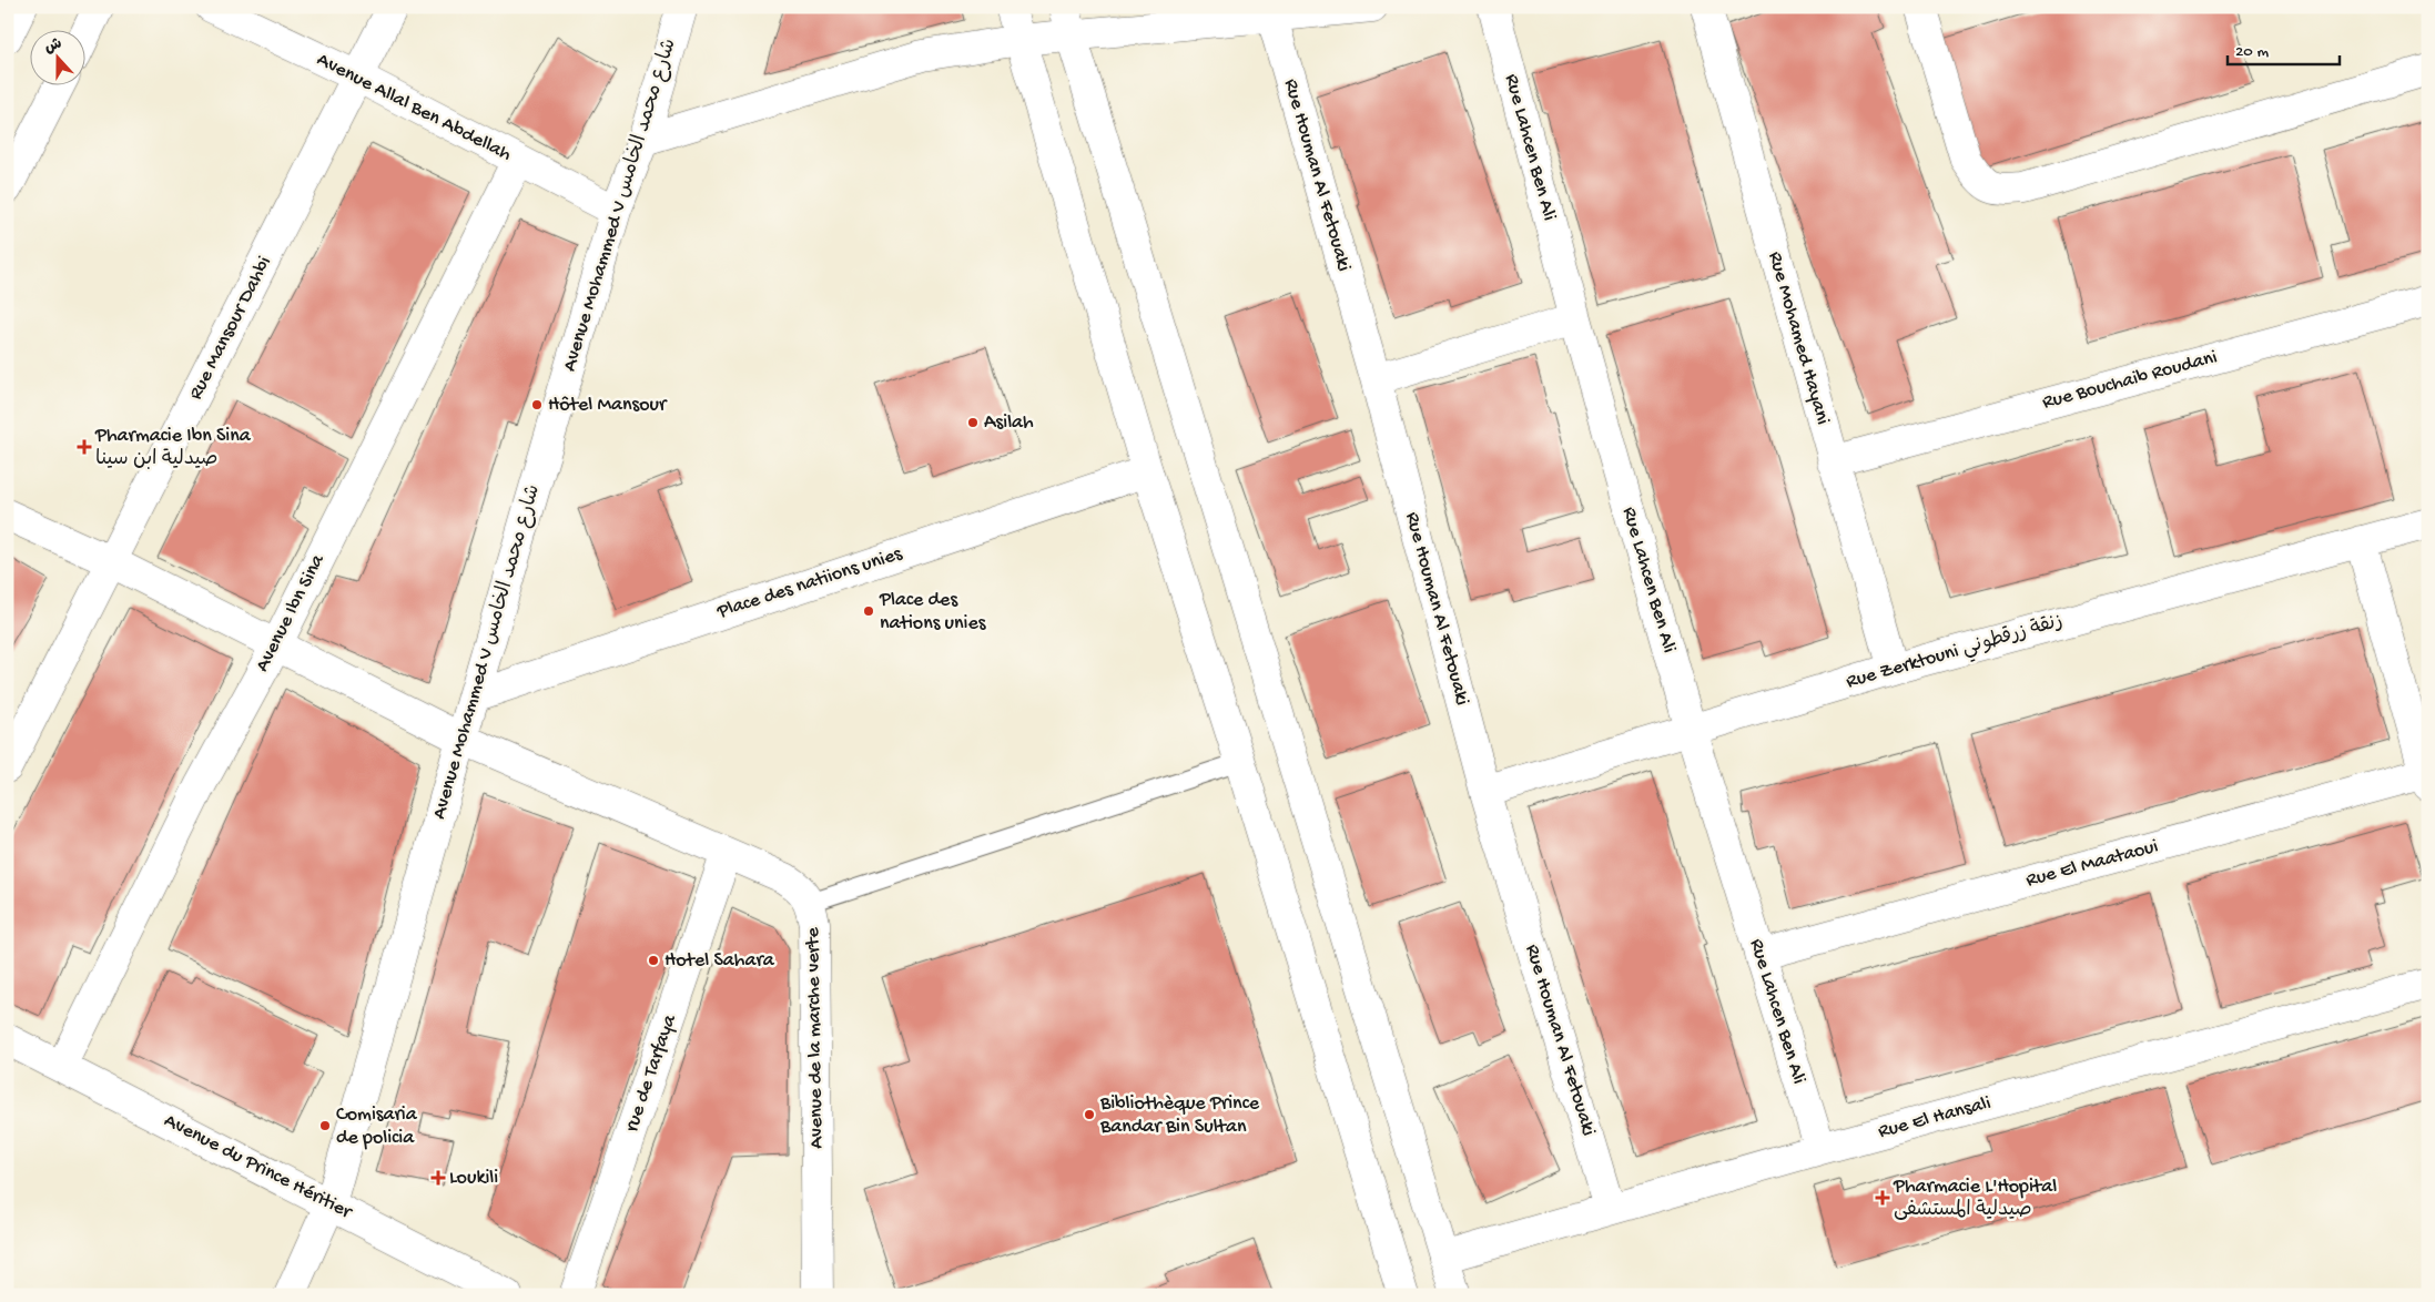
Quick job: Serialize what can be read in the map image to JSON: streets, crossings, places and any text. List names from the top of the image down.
{
  "streets": {
    "street": [
      "Avenue Allal Ben Abdellah",
      "Rue Lahcen Ben Ali",
      "Rue Houman Al Fetouaki",
      "Avenue Mohammed V شارع محمد الخامس",
      "Rue Mansour Dahbi",
      "Rue Mohamed Hayani",
      "Rue Bouchaib Roudani",
      "Place des natiions unies",
      "Avenue Ibn Sina",
      "Rue Zerktouni زنقة زرقطوني",
      "Rue El Maataoui",
      "Avenue de la marche verte",
      "rue de Tarfaya",
      "Rue El Hansali",
      "Avenue du Prince Héritier"
    ]
  },
  "crossings": [
    ["Avenue Allal Ben Abdellah", "Avenue Mohammed V شارع محمد الخامس"],
    ["Avenue Allal Ben Abdellah", "Rue Mansour Dahbi"],
    ["Avenue Allal Ben Abdellah", "Avenue Ibn Sina"],
    ["Rue Lahcen Ben Ali", "Rue Zerktouni زنقة زرقطوني"],
    ["Rue Lahcen Ben Ali", "Rue El Maataoui"],
    ["Rue Lahcen Ben Ali", "Rue El Hansali"],
    ["Rue Houman Al Fetouaki", "Rue Zerktouni زنقة زرقطوني"],
    ["Rue Houman Al Fetouaki", "Rue El Hansali"],
    ["Avenue Mohammed V شارع محمد الخامس", "Place des natiions unies"],
    ["Avenue Mohammed V شارع محمد الخامس", "Avenue de la marche verte"],
    ["Avenue Mohammed V شارع محمد الخامس", "Avenue du Prince Héritier"],
    ["Rue Mansour Dahbi", "Avenue de la marche verte"],
    ["Rue Mohamed Hayani", "Rue Bouchaib Roudani"],
    ["Rue Mohamed Hayani", "Rue Zerktouni زنقة زرقطوني"],
    ["Avenue Ibn Sina", "Avenue de la marche verte"],
    ["Avenue Ibn Sina", "Avenue du Prince Héritier"],
    ["Avenue de la marche verte", "rue de Tarfaya"]
  ],
  "places": {
    "other": [
      "Hôtel Mansour",
      "Asilah",
      "Place des nations unies",
      "Hotel Sahara",
      "Bibliothèque Prince Bandar Bin Sultan",
      "Comisaria de policia"
    ],
    "health": ["Pharmacie Ibn Sina صيدلية ابن سينا", "Loukili", "Pharmacie L'Hopital صيدلية المستشفى"]
  },
  "scale_bar": "20 m",
  "north": "top"
}
